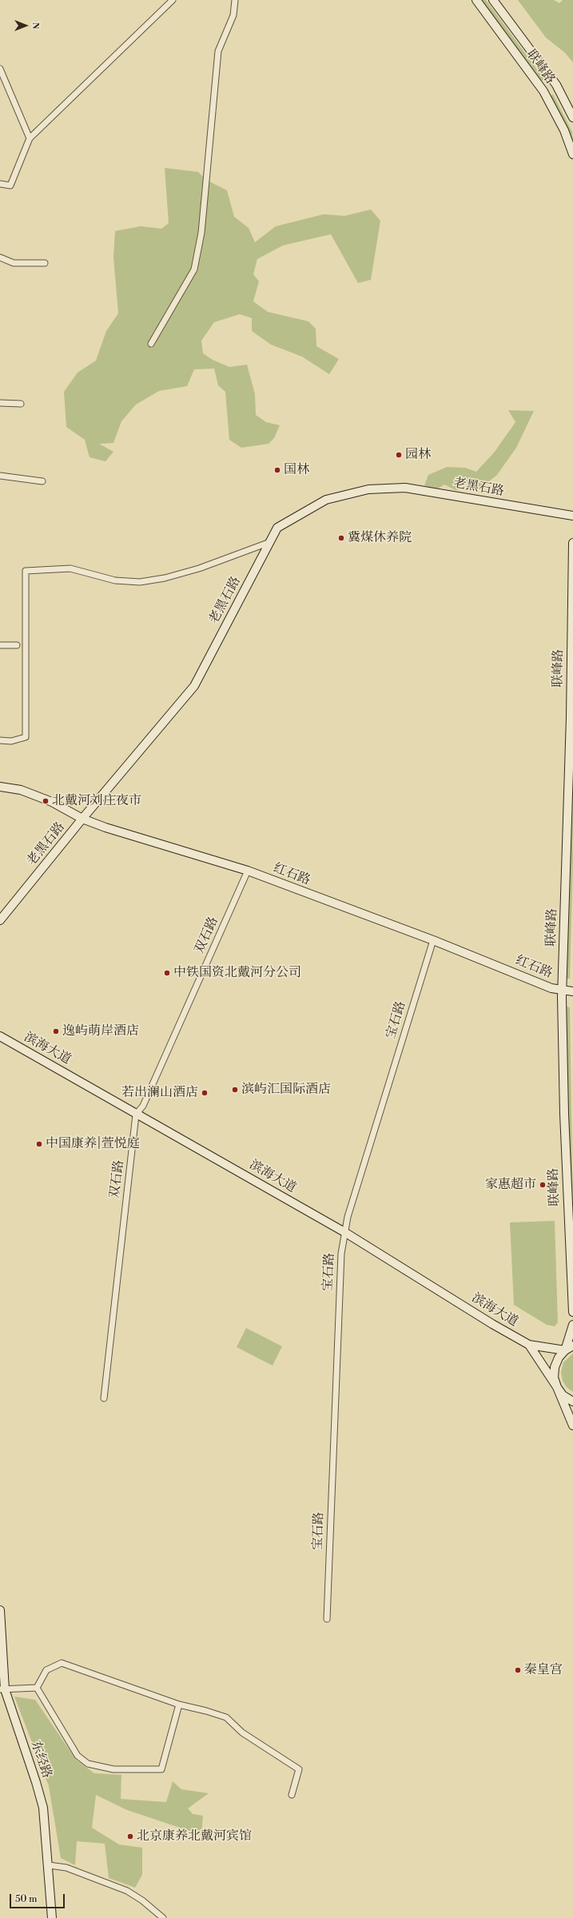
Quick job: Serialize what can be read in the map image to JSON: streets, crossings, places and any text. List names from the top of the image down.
{
  "streets": {
    "main road": [
      "联峰路",
      "老黑石路",
      "红石路",
      "滨海大道",
      "东经路"
    ],
    "street": ["双石路", "宝石路"]
  },
  "crossings": [
    ["联峰路", "红石路"],
    ["老黑石路", "红石路"],
    ["红石路", "双石路"],
    ["红石路", "宝石路"],
    ["双石路", "滨海大道"],
    ["宝石路", "滨海大道"]
  ],
  "places": [
    "园林",
    "国林",
    "冀煤休养院",
    "北戴河刘庄夜市",
    "中铁国资北戴河分公司",
    "逸屿萌岸酒店",
    "滨屿汇国际酒店",
    "若出澜山酒店",
    "中国康养|萱悦庭",
    "家惠超市",
    "秦皇宫",
    "北京康养北戴河宾馆"
  ],
  "scale_bar": "50 m",
  "north": "right"
}
